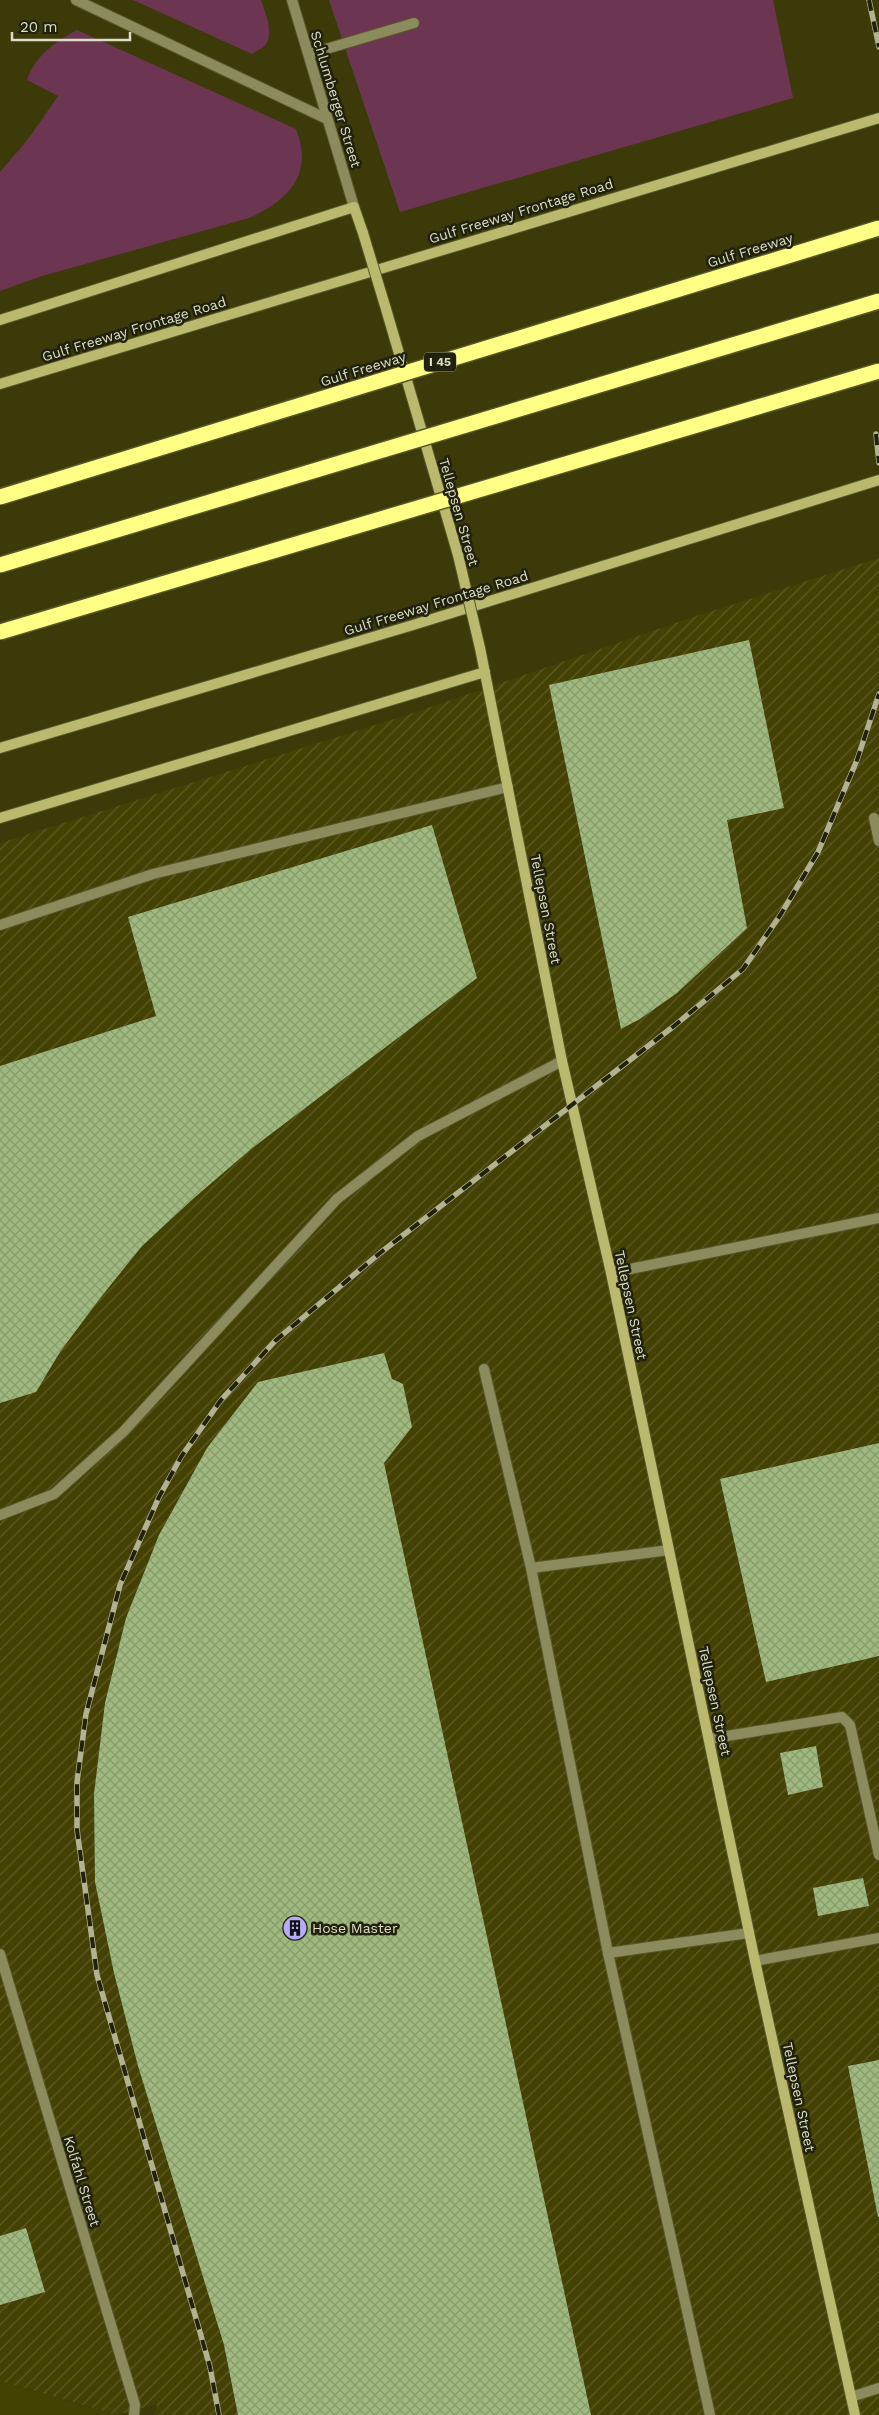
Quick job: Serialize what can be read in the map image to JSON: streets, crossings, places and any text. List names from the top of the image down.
{
  "streets": {
    "highway": ["Gulf Freeway", "I 45"],
    "main road": ["Gulf Freeway Frontage Road", "Tellepsen Street"],
    "street": ["Schlumberger Street", "Kolfahl Street"]
  },
  "crossings": [
    ["Schlumberger Street", "Tellepsen Street"]
  ],
  "places": {
    "building": ["Hose Master"]
  },
  "scale_bar": "20 m"
}
